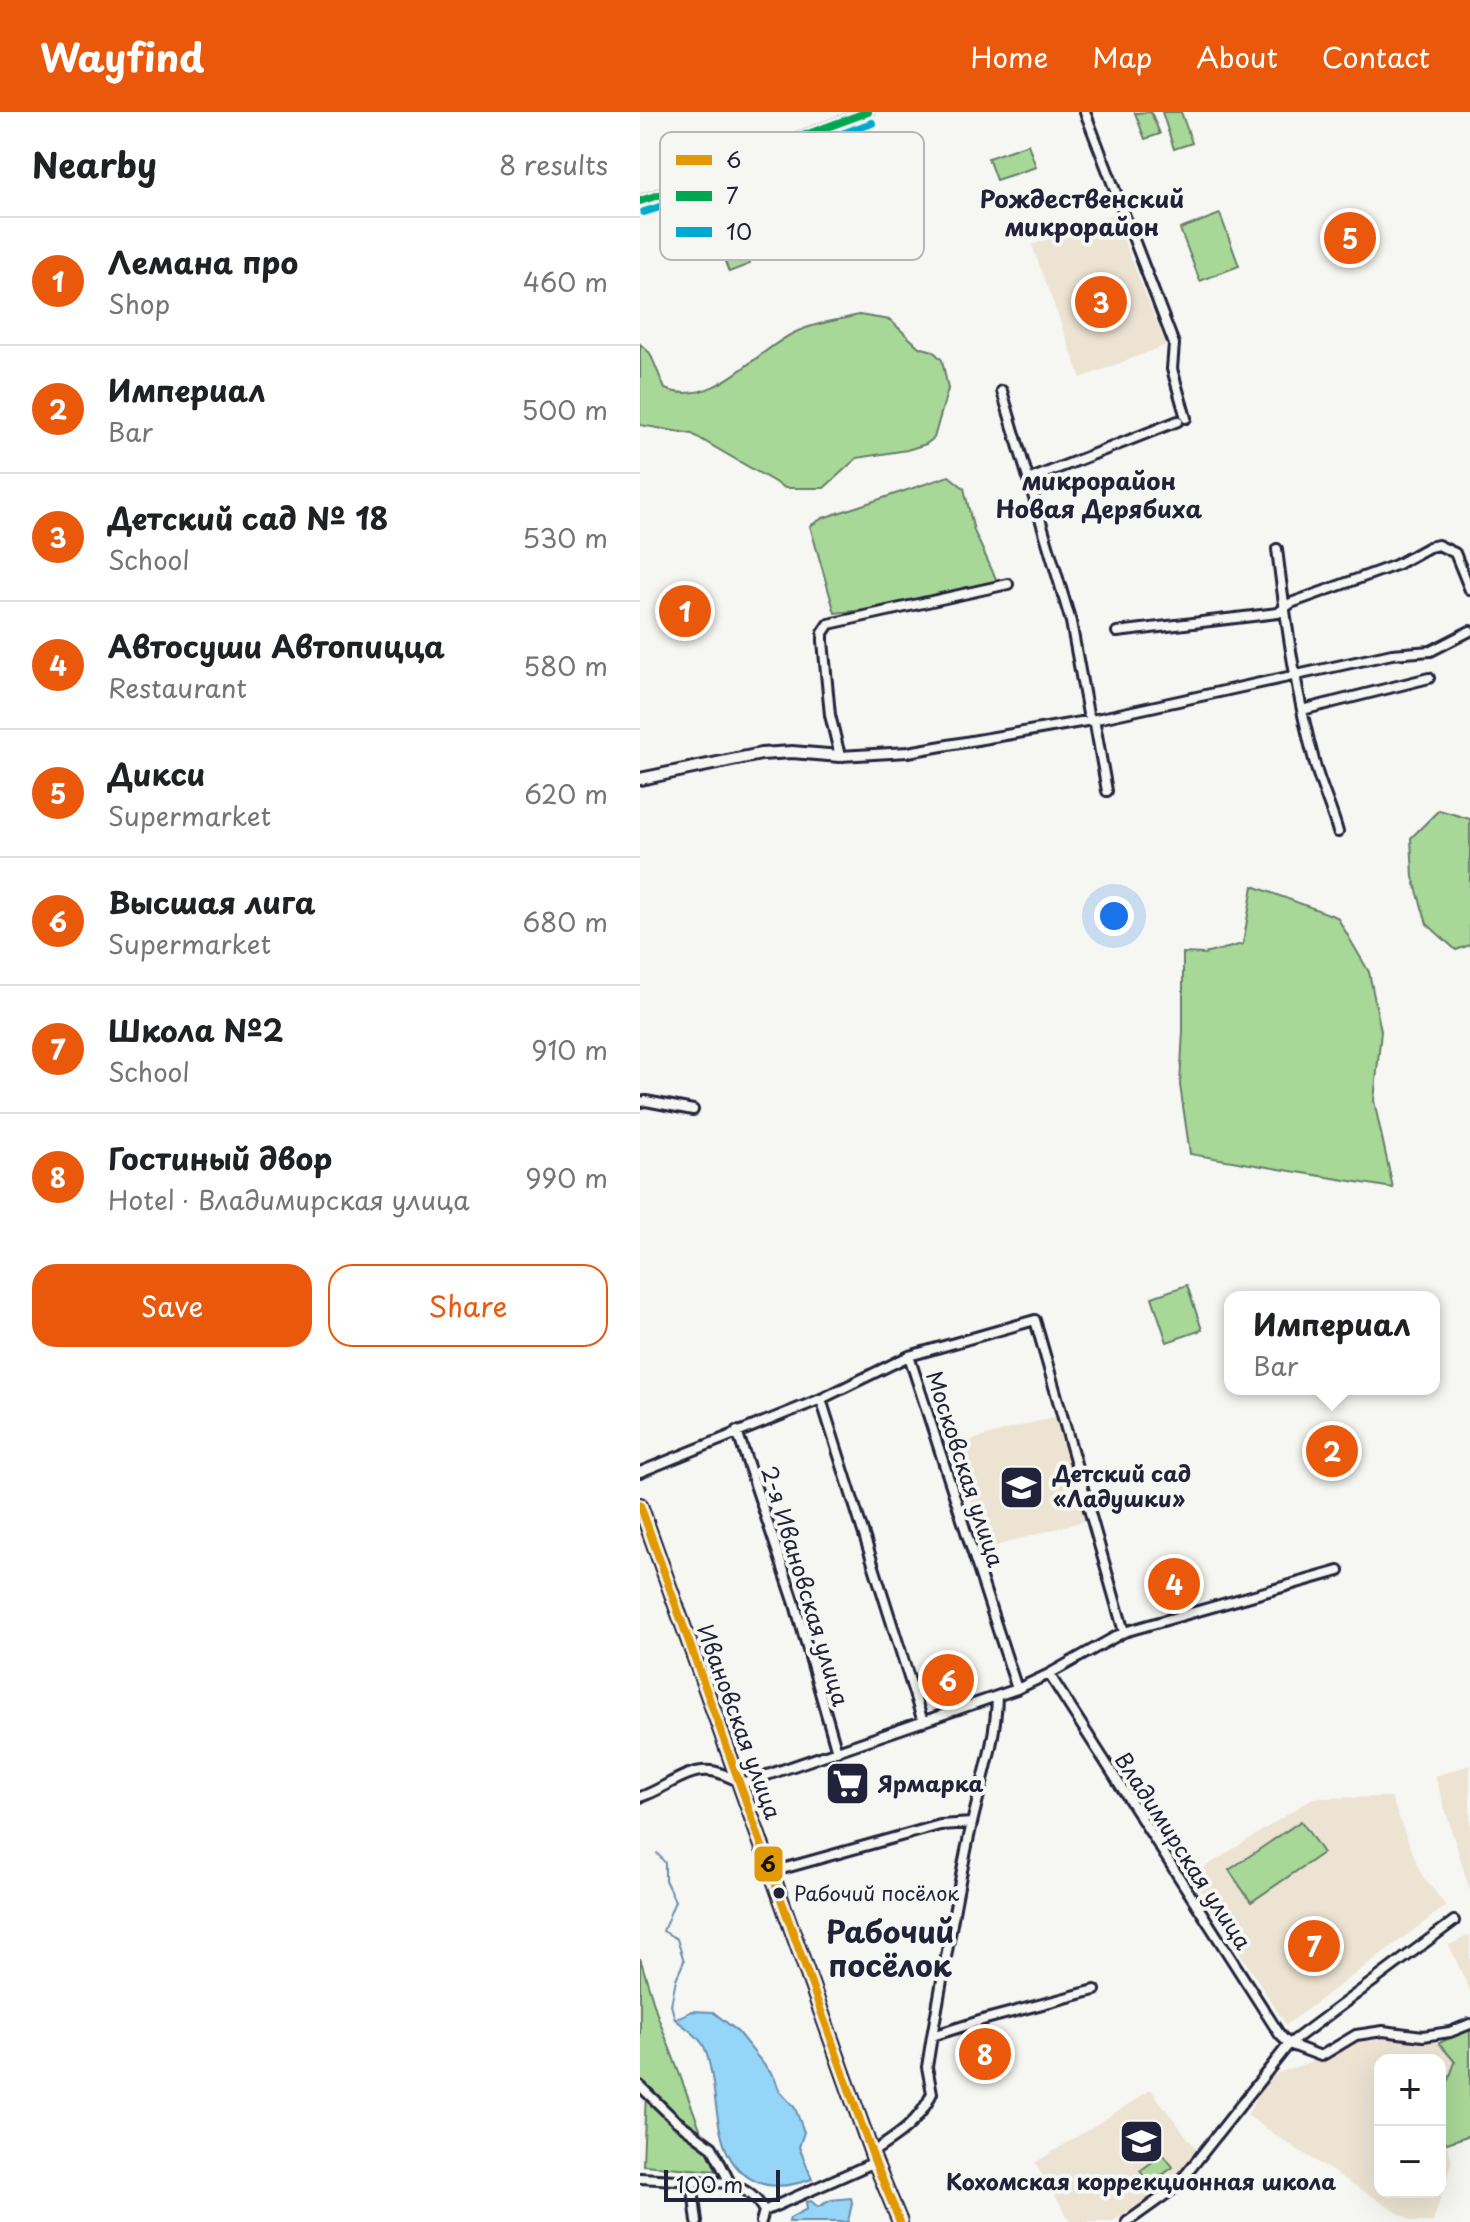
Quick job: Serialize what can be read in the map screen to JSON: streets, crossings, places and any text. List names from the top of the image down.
{
  "streets": {
    "main road": ["Ивановская улица"],
    "street": ["Московская улица", "2-я Ивановская улица", "Владимирская улица"]
  },
  "crossings": [
    ["Московская улица", "2-я Ивановская улица"]
  ],
  "districts": ["Рождественский микрорайон", "микрорайон Новая Дерябиха", "Рабочий посёлок"],
  "places": {
    "school or university": ["Детский сад «Ладушки»", "Кохомская коррекционная школа"],
    "supermarket": ["Ярмарка"],
    "other": ["Рабочий посёлок"]
  },
  "lines": ["transit line 7", "transit line 10", "transit line 6"],
  "legend": ["6", "7", "10"],
  "scale_bar": "100 m",
  "page": {
    "header": "Wayfind",
    "nav": [
      "Home",
      "Map",
      "About",
      "Contact"
    ],
    "heading": ["Nearby", "8 results"],
    "pins": [
      "5",
      "3",
      "1",
      "2",
      "4",
      "6",
      "7",
      "8"
    ],
    "list": [
      {
        "mark": "1",
        "name": "Лемана про",
        "note": "Shop",
        "value": "460 m"
      },
      {
        "mark": "2",
        "name": "Империал",
        "note": "Bar",
        "value": "500 m"
      },
      {
        "mark": "3",
        "name": "Детский сад № 18",
        "note": "School",
        "value": "530 m"
      },
      {
        "mark": "4",
        "name": "Автосуши Автопицца",
        "note": "Restaurant",
        "value": "580 m"
      },
      {
        "mark": "5",
        "name": "Дикси",
        "note": "Supermarket",
        "value": "620 m"
      },
      {
        "mark": "6",
        "name": "Высшая лига",
        "note": "Supermarket",
        "value": "680 m"
      },
      {
        "mark": "7",
        "name": "Школа №2",
        "note": "School",
        "value": "910 m"
      },
      {
        "mark": "8",
        "name": "Гостиный двор",
        "note": "Hotel · Владимирская улица",
        "value": "990 m"
      }
    ],
    "buttons": ["Save", "Share"],
    "popup": ["Империал", "Bar"],
    "map_buttons": ["+", "−"],
    "scale": "100 m"
  }
}
